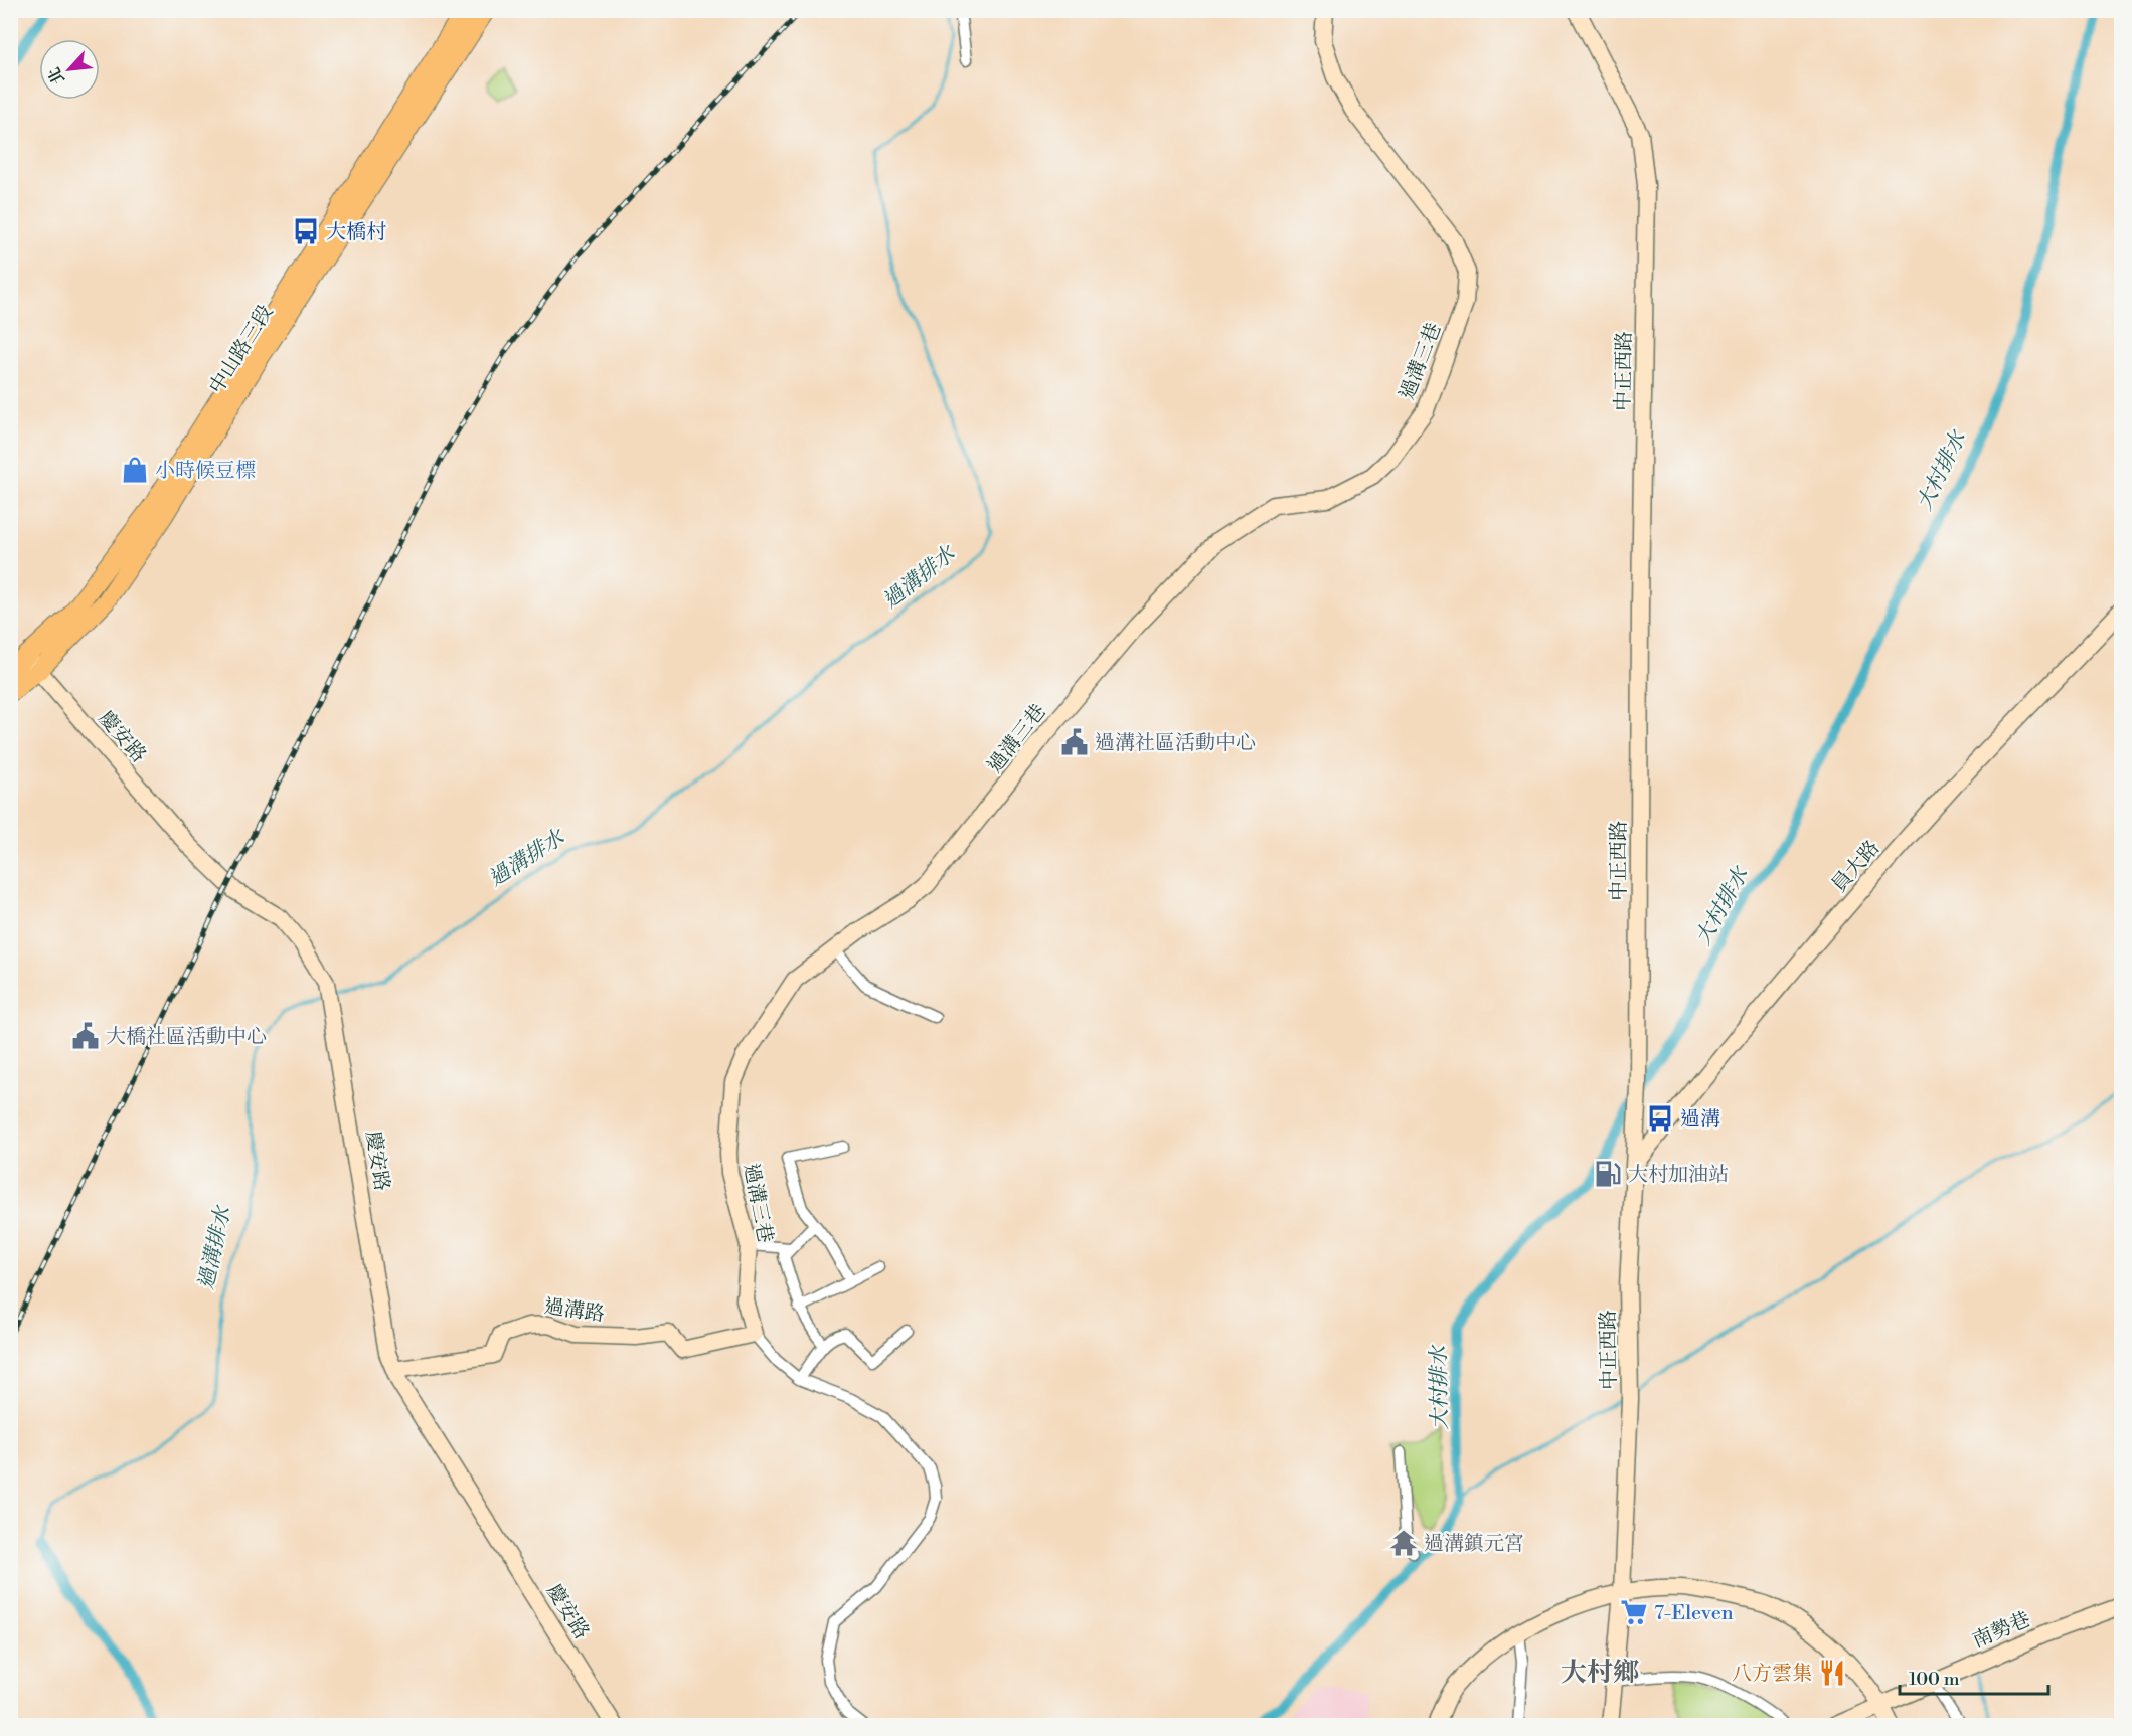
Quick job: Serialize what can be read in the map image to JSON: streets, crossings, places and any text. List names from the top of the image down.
{
  "streets": {
    "main road": ["中山路三段"],
    "street": [
      "過溝三巷",
      "中正西路",
      "慶安路",
      "員大路",
      "過溝路",
      "南勢巷"
    ]
  },
  "crossings": [
    ["中山路三段", "慶安路"],
    ["過溝三巷", "過溝路"],
    ["中正西路", "員大路"],
    ["慶安路", "過溝路"]
  ],
  "districts": ["大村鄉"],
  "water": ["大村排水", "過溝排水"],
  "places": {
    "bus stop": ["大橋村", "過溝"],
    "shop": ["小時候豆標"],
    "public building": ["過溝社區活動中心", "大橋社區活動中心"],
    "fuel station": ["大村加油站"],
    "temple": ["過溝鎮元宮"],
    "supermarket": ["7-Eleven"],
    "restaurant": ["八方雲集"]
  },
  "scale_bar": "100 m",
  "north": "bottom left"
}
